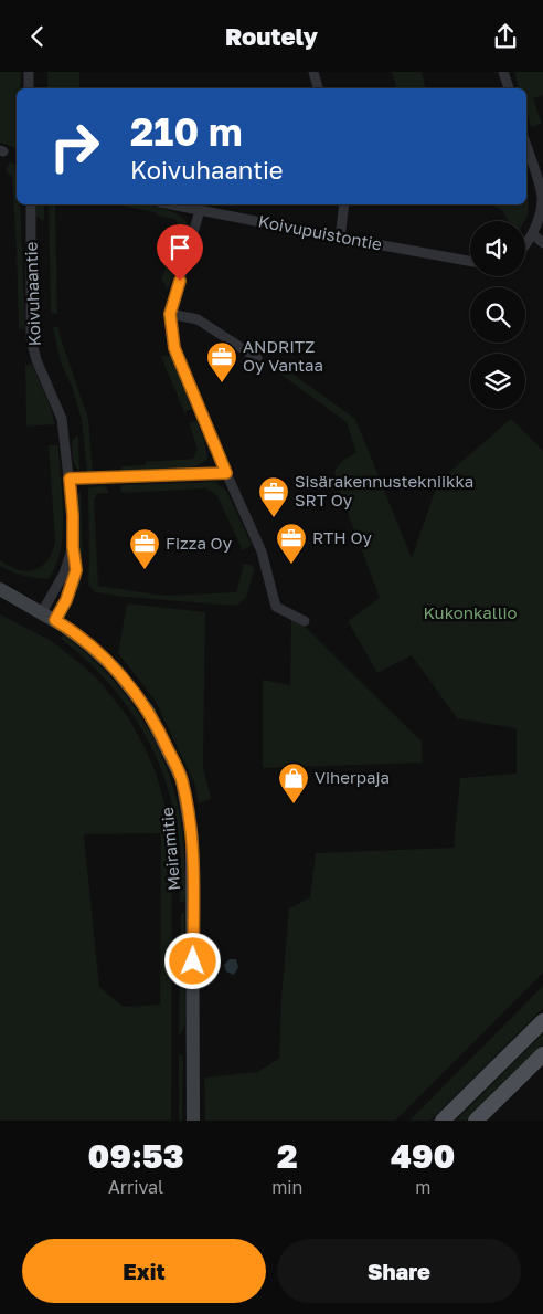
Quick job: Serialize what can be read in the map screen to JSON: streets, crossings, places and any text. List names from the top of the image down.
{
  "streets": {
    "main road": ["Meiramitie"],
    "street": ["Koivupuistontie", "Koivuhaantie"]
  },
  "crossings": [
    ["Koivuhaantie", "Meiramitie"]
  ],
  "parks": ["Kukonkallio"],
  "places": {
    "office": [
      "ANDRITZ Oy Vantaa",
      "Sisärakennustekniikka SRT Oy",
      "RTH Oy",
      "Fizza Oy"
    ],
    "shop": ["Viherpaja"]
  },
  "page": {
    "header": "Routely",
    "turn": ["210 m", "Koivuhaantie"],
    "eta": [
      "09:53",
      "Arrival",
      "2",
      "min",
      "490",
      "m"
    ],
    "buttons": ["Exit", "Share"]
  }
}
